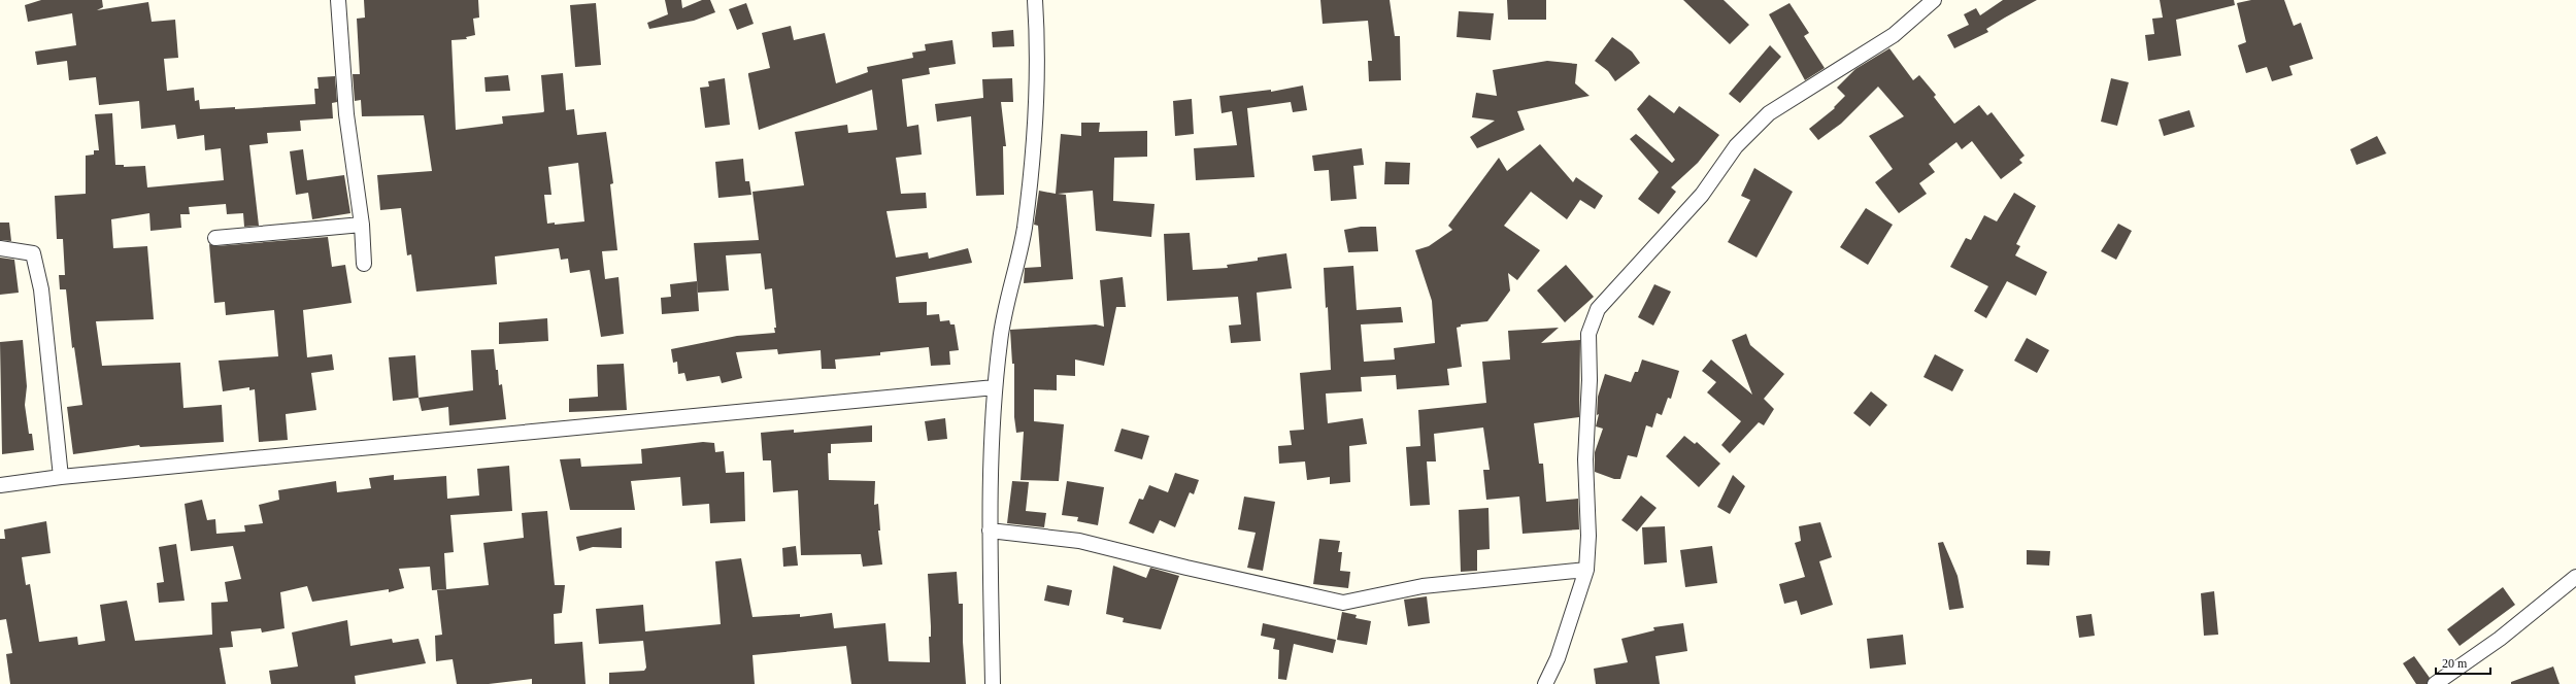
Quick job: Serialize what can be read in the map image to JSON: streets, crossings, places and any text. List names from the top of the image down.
{
  "scale_bar": "20 m"
}
